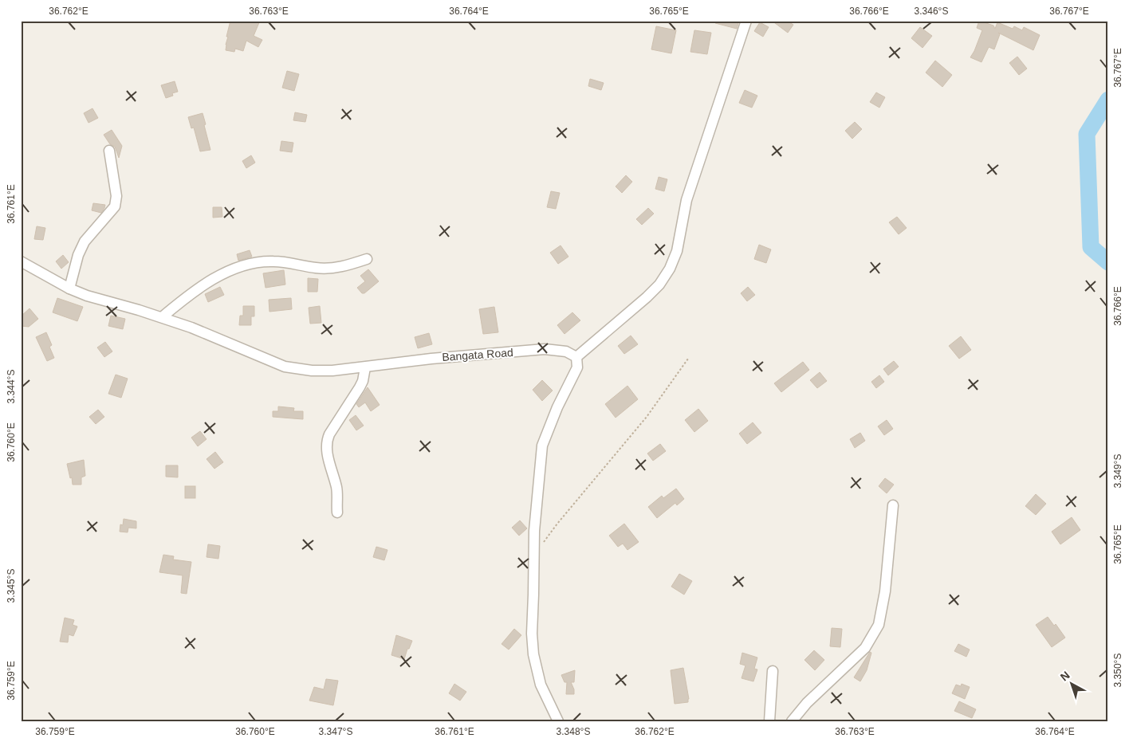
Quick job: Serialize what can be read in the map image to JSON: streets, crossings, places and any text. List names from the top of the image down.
{
  "streets": {
    "street": ["Bangata Road"]
  },
  "north": "top left",
  "coordinates": [
    "36.762°E",
    "36.763°E",
    "36.764°E",
    "36.765°E",
    "36.766°E",
    "3.346°S",
    "36.767°E",
    "36.761°E",
    "3.344°S",
    "36.760°E",
    "3.349°S",
    "3.345°S",
    "3.350°S",
    "36.759°E",
    "3.347°S",
    "3.348°S"
  ]
}
